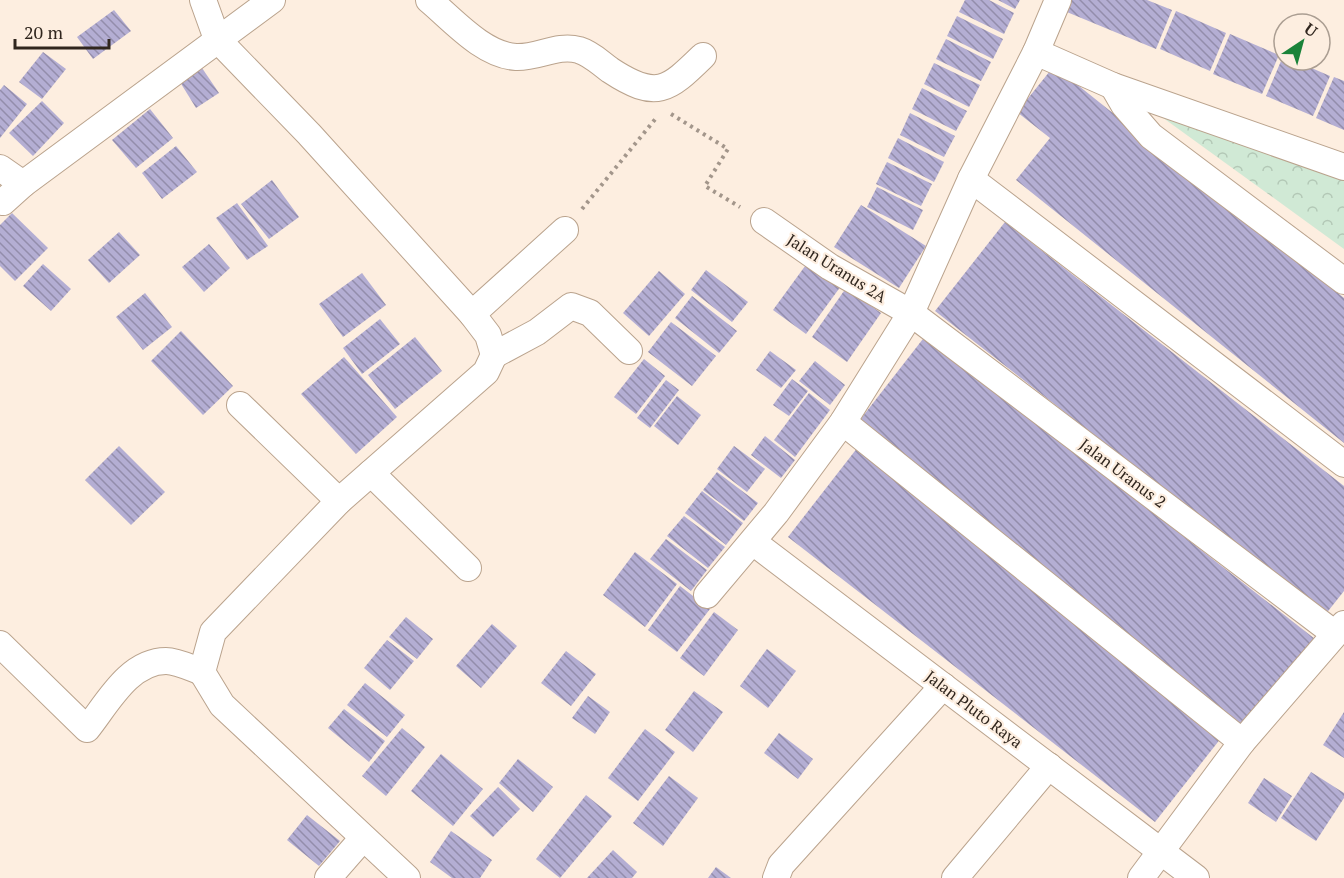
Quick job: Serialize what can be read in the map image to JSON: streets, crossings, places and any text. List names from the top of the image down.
{
  "streets": {
    "street": ["Jalan Uranus 2A", "Jalan Uranus 2", "Jalan Pluto Raya"]
  },
  "crossings": [
    ["Jalan Uranus 2A", "Jalan Uranus 2"]
  ],
  "scale_bar": "20 m",
  "north": "top right"
}
